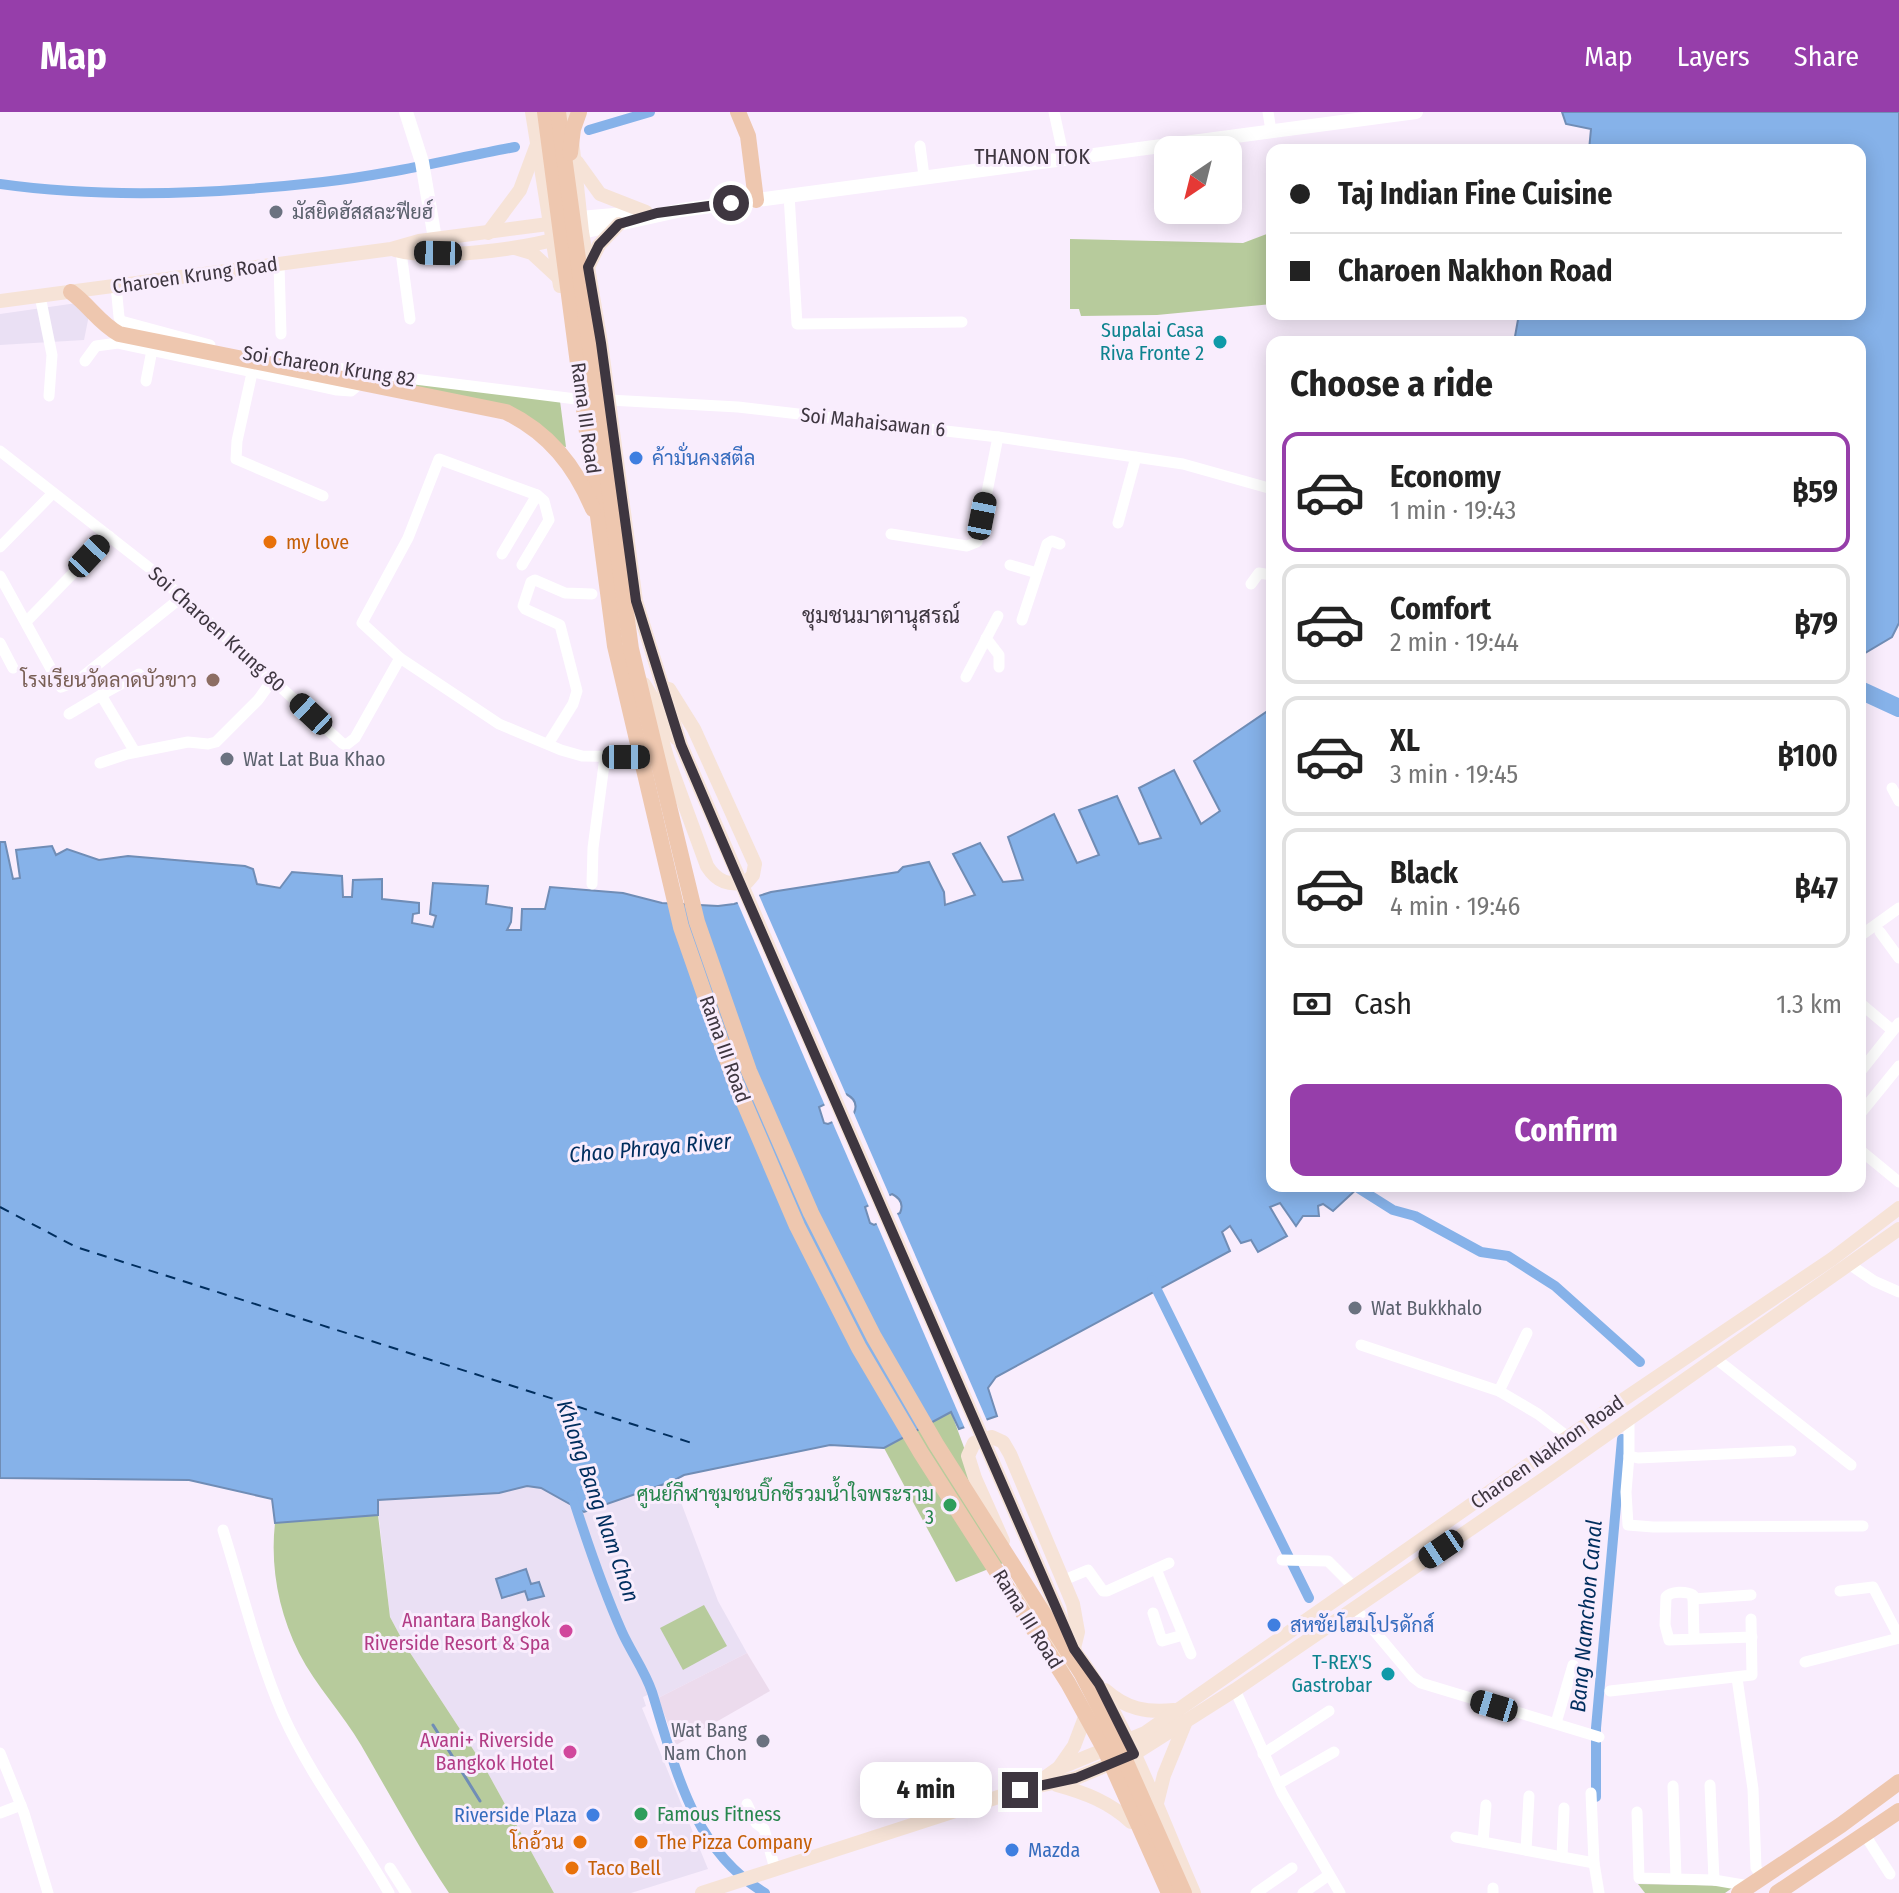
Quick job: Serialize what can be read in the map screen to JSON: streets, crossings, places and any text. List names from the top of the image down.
{
  "streets": {
    "main road": ["Charoen Krung Road", "Rama III Road", "Charoen Nakhon Road"],
    "street": ["Soi Chareon Krung 82", "Soi Mahaisawan 6", "Soi Charoen Krung 80"]
  },
  "crossings": [
    ["Charoen Krung Road", "Soi Chareon Krung 82"]
  ],
  "districts": ["THANON TOK", "ชุมชนมาตานุสรณ์"],
  "water": ["Chao Phraya River", "Khlong Bang Nam Chon", "Bang Namchon Canal"],
  "places": [
    "มัสยิดฮัสสละฟียฮ์",
    "Supalai Casa Riva Fronte 2",
    "ค้ามั่นคงสตีล",
    "my love",
    "โรงเรียนวัดลาดบัวขาว",
    "Wat Lat Bua Khao",
    "Wat Bukkhalo",
    "ศูนย์กีฬาชุมชนบิ๊กซีรวมน้ำใจพระราม 3",
    "สหชัยโฮมโปรดักส์",
    "Anantara Bangkok Riverside Resort & Spa",
    "T-REX'S Gastrobar",
    "Wat Bang Nam Chon",
    "Avani+ Riverside Bangkok Hotel",
    "Famous Fitness",
    "Riverside Plaza",
    "โกอ้วน",
    "The Pizza Company",
    "Mazda",
    "Taco Bell"
  ],
  "north": "bottom left",
  "page": {
    "header": "Map",
    "nav": ["Map", "Layers", "Share"],
    "banner": ["Taj Indian Fine Cuisine", "Charoen Nakhon Road"],
    "heading": "Choose a ride",
    "list": [
      {
        "name": "Economy",
        "note": "1 min · 19:43",
        "value": "฿59"
      },
      {
        "name": "Comfort",
        "note": "2 min · 19:44",
        "value": "฿79"
      },
      {
        "name": "XL",
        "note": "3 min · 19:45",
        "value": "฿100"
      },
      {
        "name": "Black",
        "note": "4 min · 19:46",
        "value": "฿47"
      }
    ],
    "pay": ["Cash", "1.3 km"],
    "buttons": "Confirm",
    "bubble": "4 min"
  }
}
